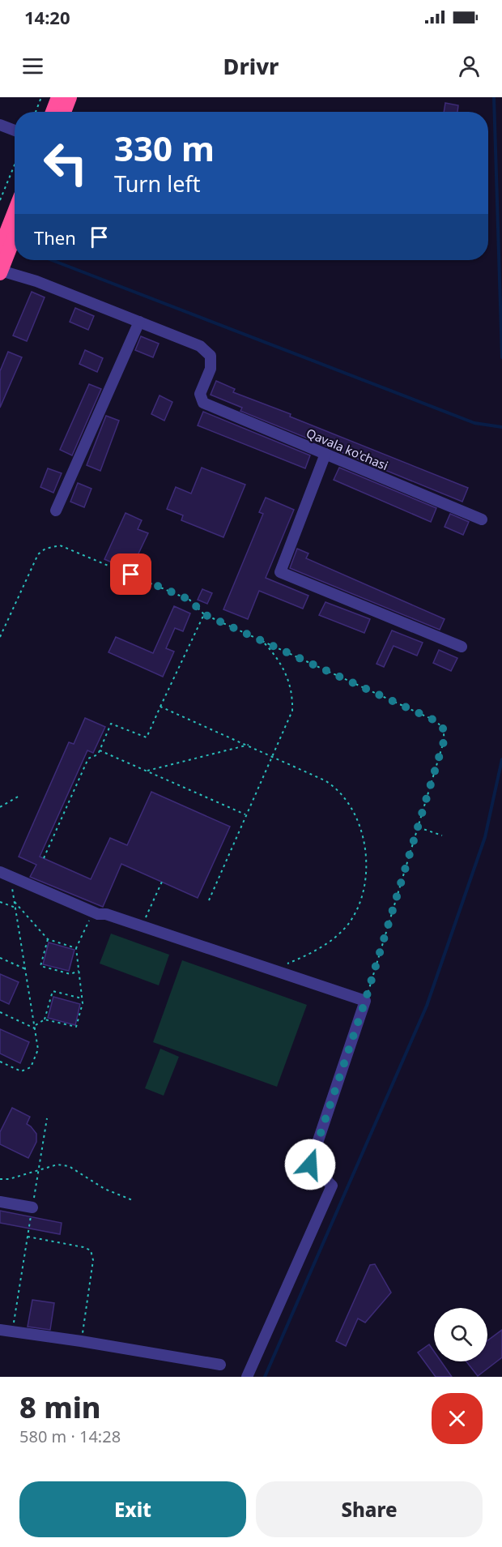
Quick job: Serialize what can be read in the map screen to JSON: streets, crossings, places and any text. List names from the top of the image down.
{
  "streets": {
    "street": ["Qavala ko'chasi"]
  },
  "page": {
    "status": "14:20",
    "header": "Drivr",
    "turn": ["330 m", "Turn left"],
    "then": "Then",
    "heading": ["8 min", "580 m · 14:28"],
    "buttons": ["Exit", "Share"]
  }
}
